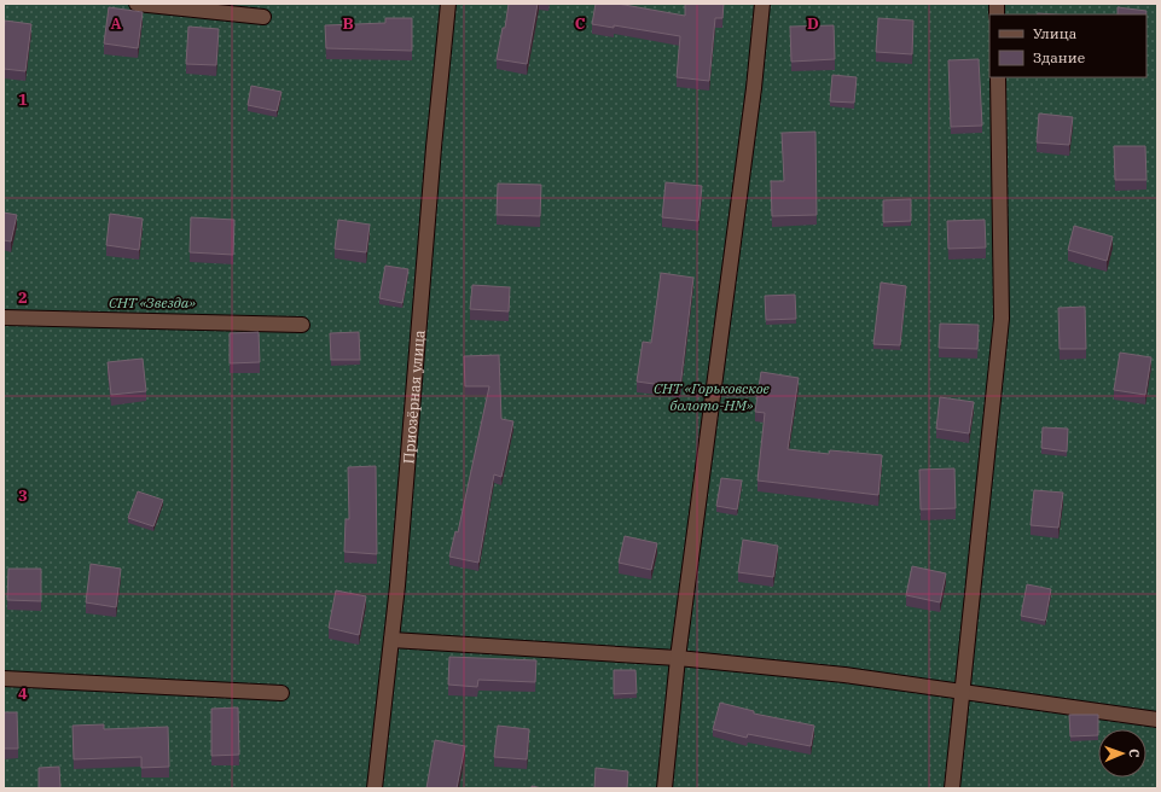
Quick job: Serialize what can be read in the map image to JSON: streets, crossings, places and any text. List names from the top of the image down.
{
  "streets": {
    "street": ["Приозёрная улица"]
  },
  "parks": ["СНТ «Звезда»", "СНТ «Горьковское болото-НМ»"],
  "legend": ["Улица", "Здание"],
  "north": "right",
  "grid": {
    "columns": [
      "A",
      "B",
      "C",
      "D"
    ],
    "rows": [
      "1",
      "2",
      "3",
      "4"
    ]
  }
}
